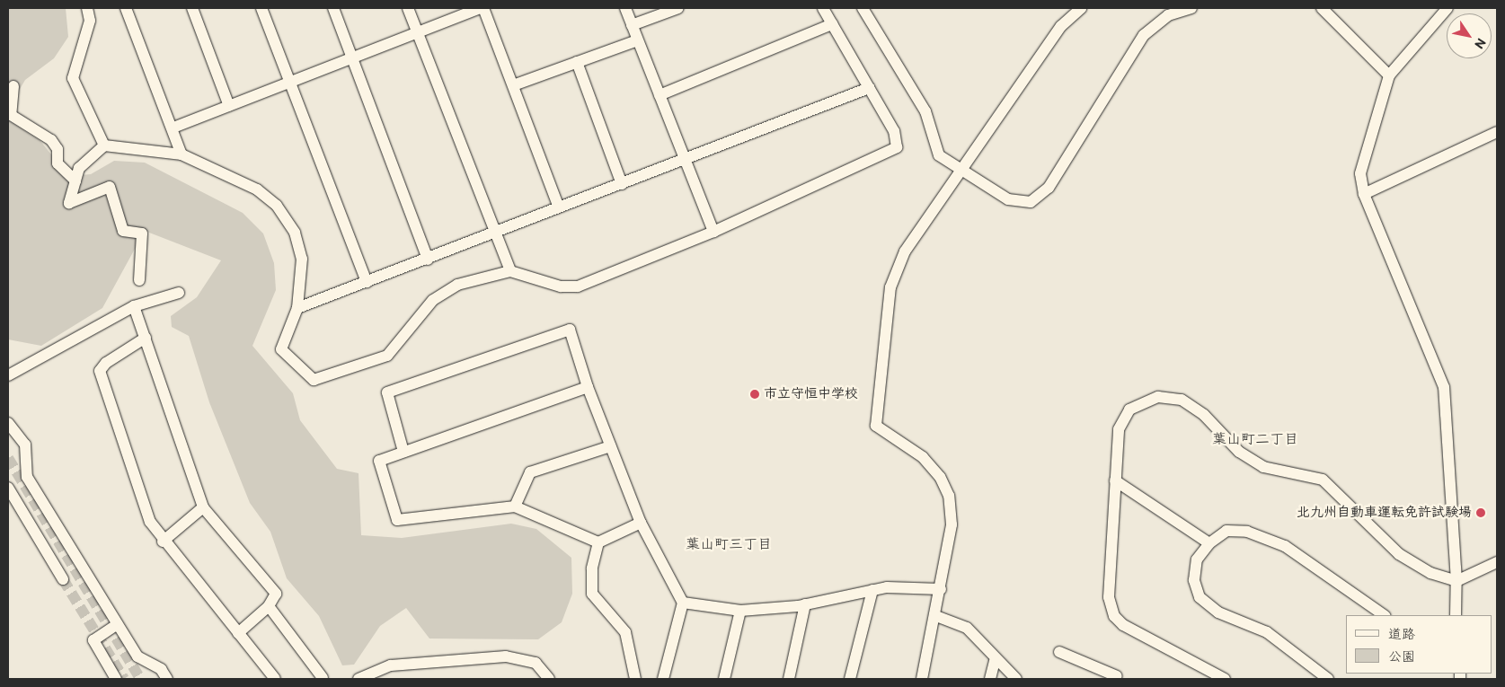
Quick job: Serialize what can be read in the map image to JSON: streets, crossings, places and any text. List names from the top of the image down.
{
  "districts": ["葉山町二丁目", "葉山町三丁目"],
  "places": ["市立守恒中学校", "北九州自動車運転免許試験場"],
  "legend": ["道路", "公園"],
  "north": "bottom right"
}
